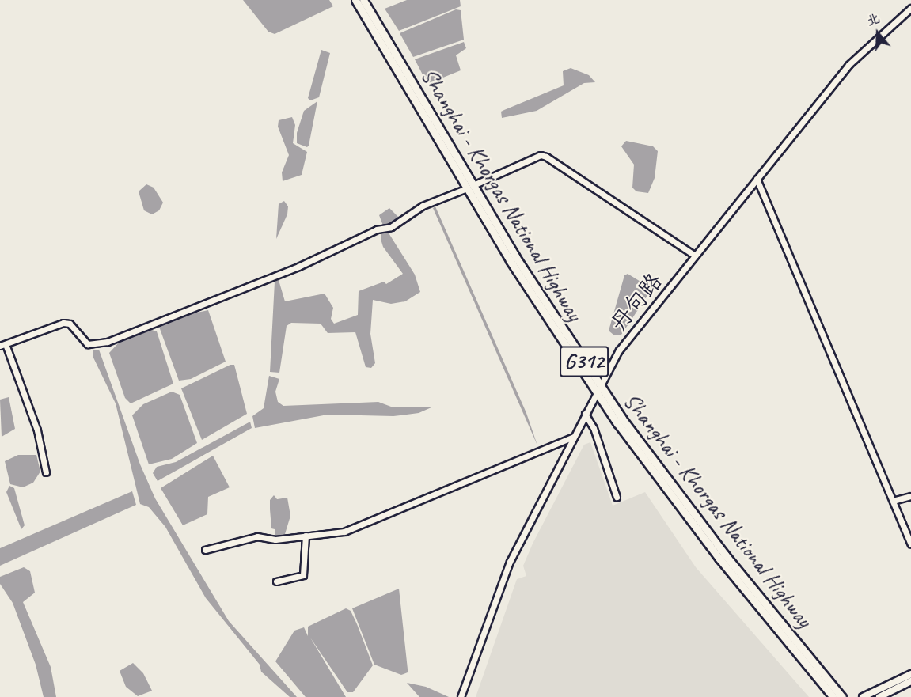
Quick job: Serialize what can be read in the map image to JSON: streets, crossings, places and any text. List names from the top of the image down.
{
  "streets": {
    "highway": ["Shanghai - Khorgas National Highway", "G312"],
    "street": ["丹句路"]
  },
  "crossings": [
    ["Shanghai - Khorgas National Highway", "丹句路"]
  ],
  "north": "top"
}
